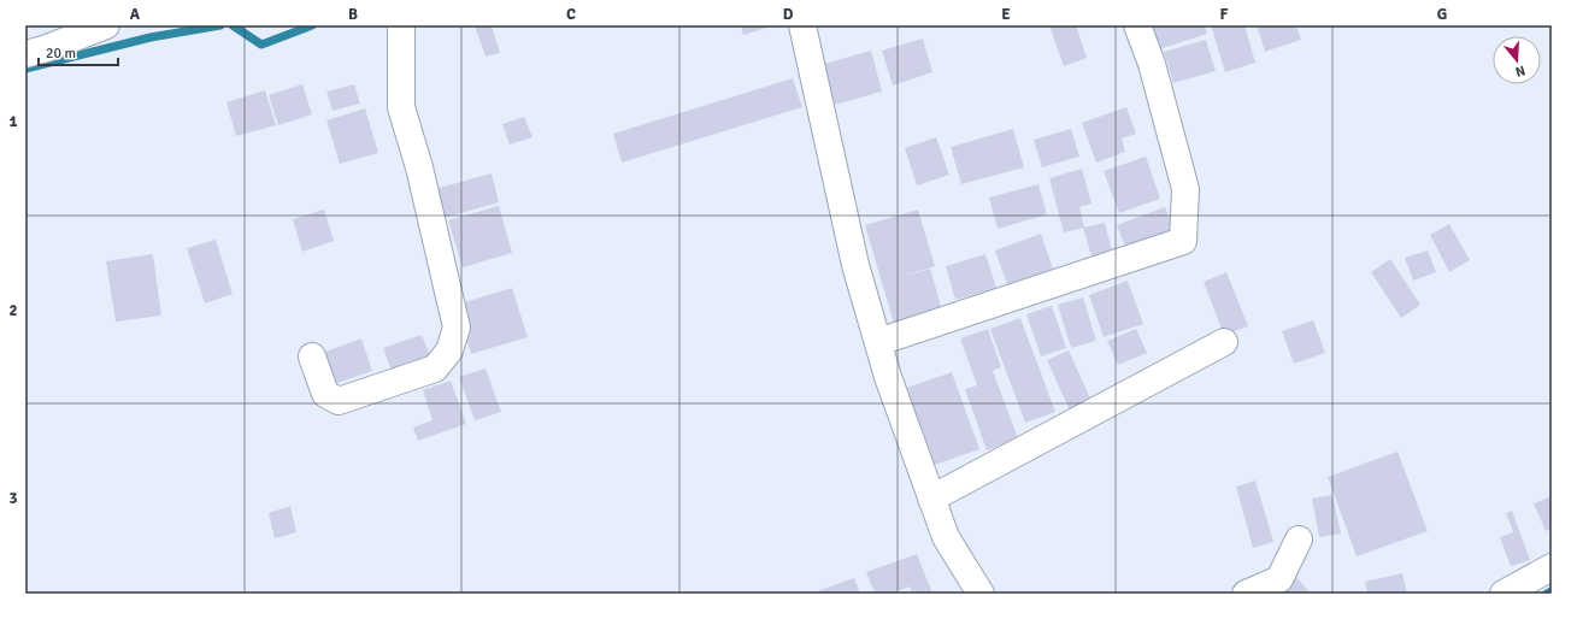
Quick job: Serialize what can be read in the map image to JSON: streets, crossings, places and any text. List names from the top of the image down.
{
  "scale_bar": "20 m",
  "north": "bottom",
  "grid": {
    "columns": [
      "A",
      "B",
      "C",
      "D",
      "E",
      "F",
      "G"
    ],
    "rows": ["1", "2", "3"]
  }
}
